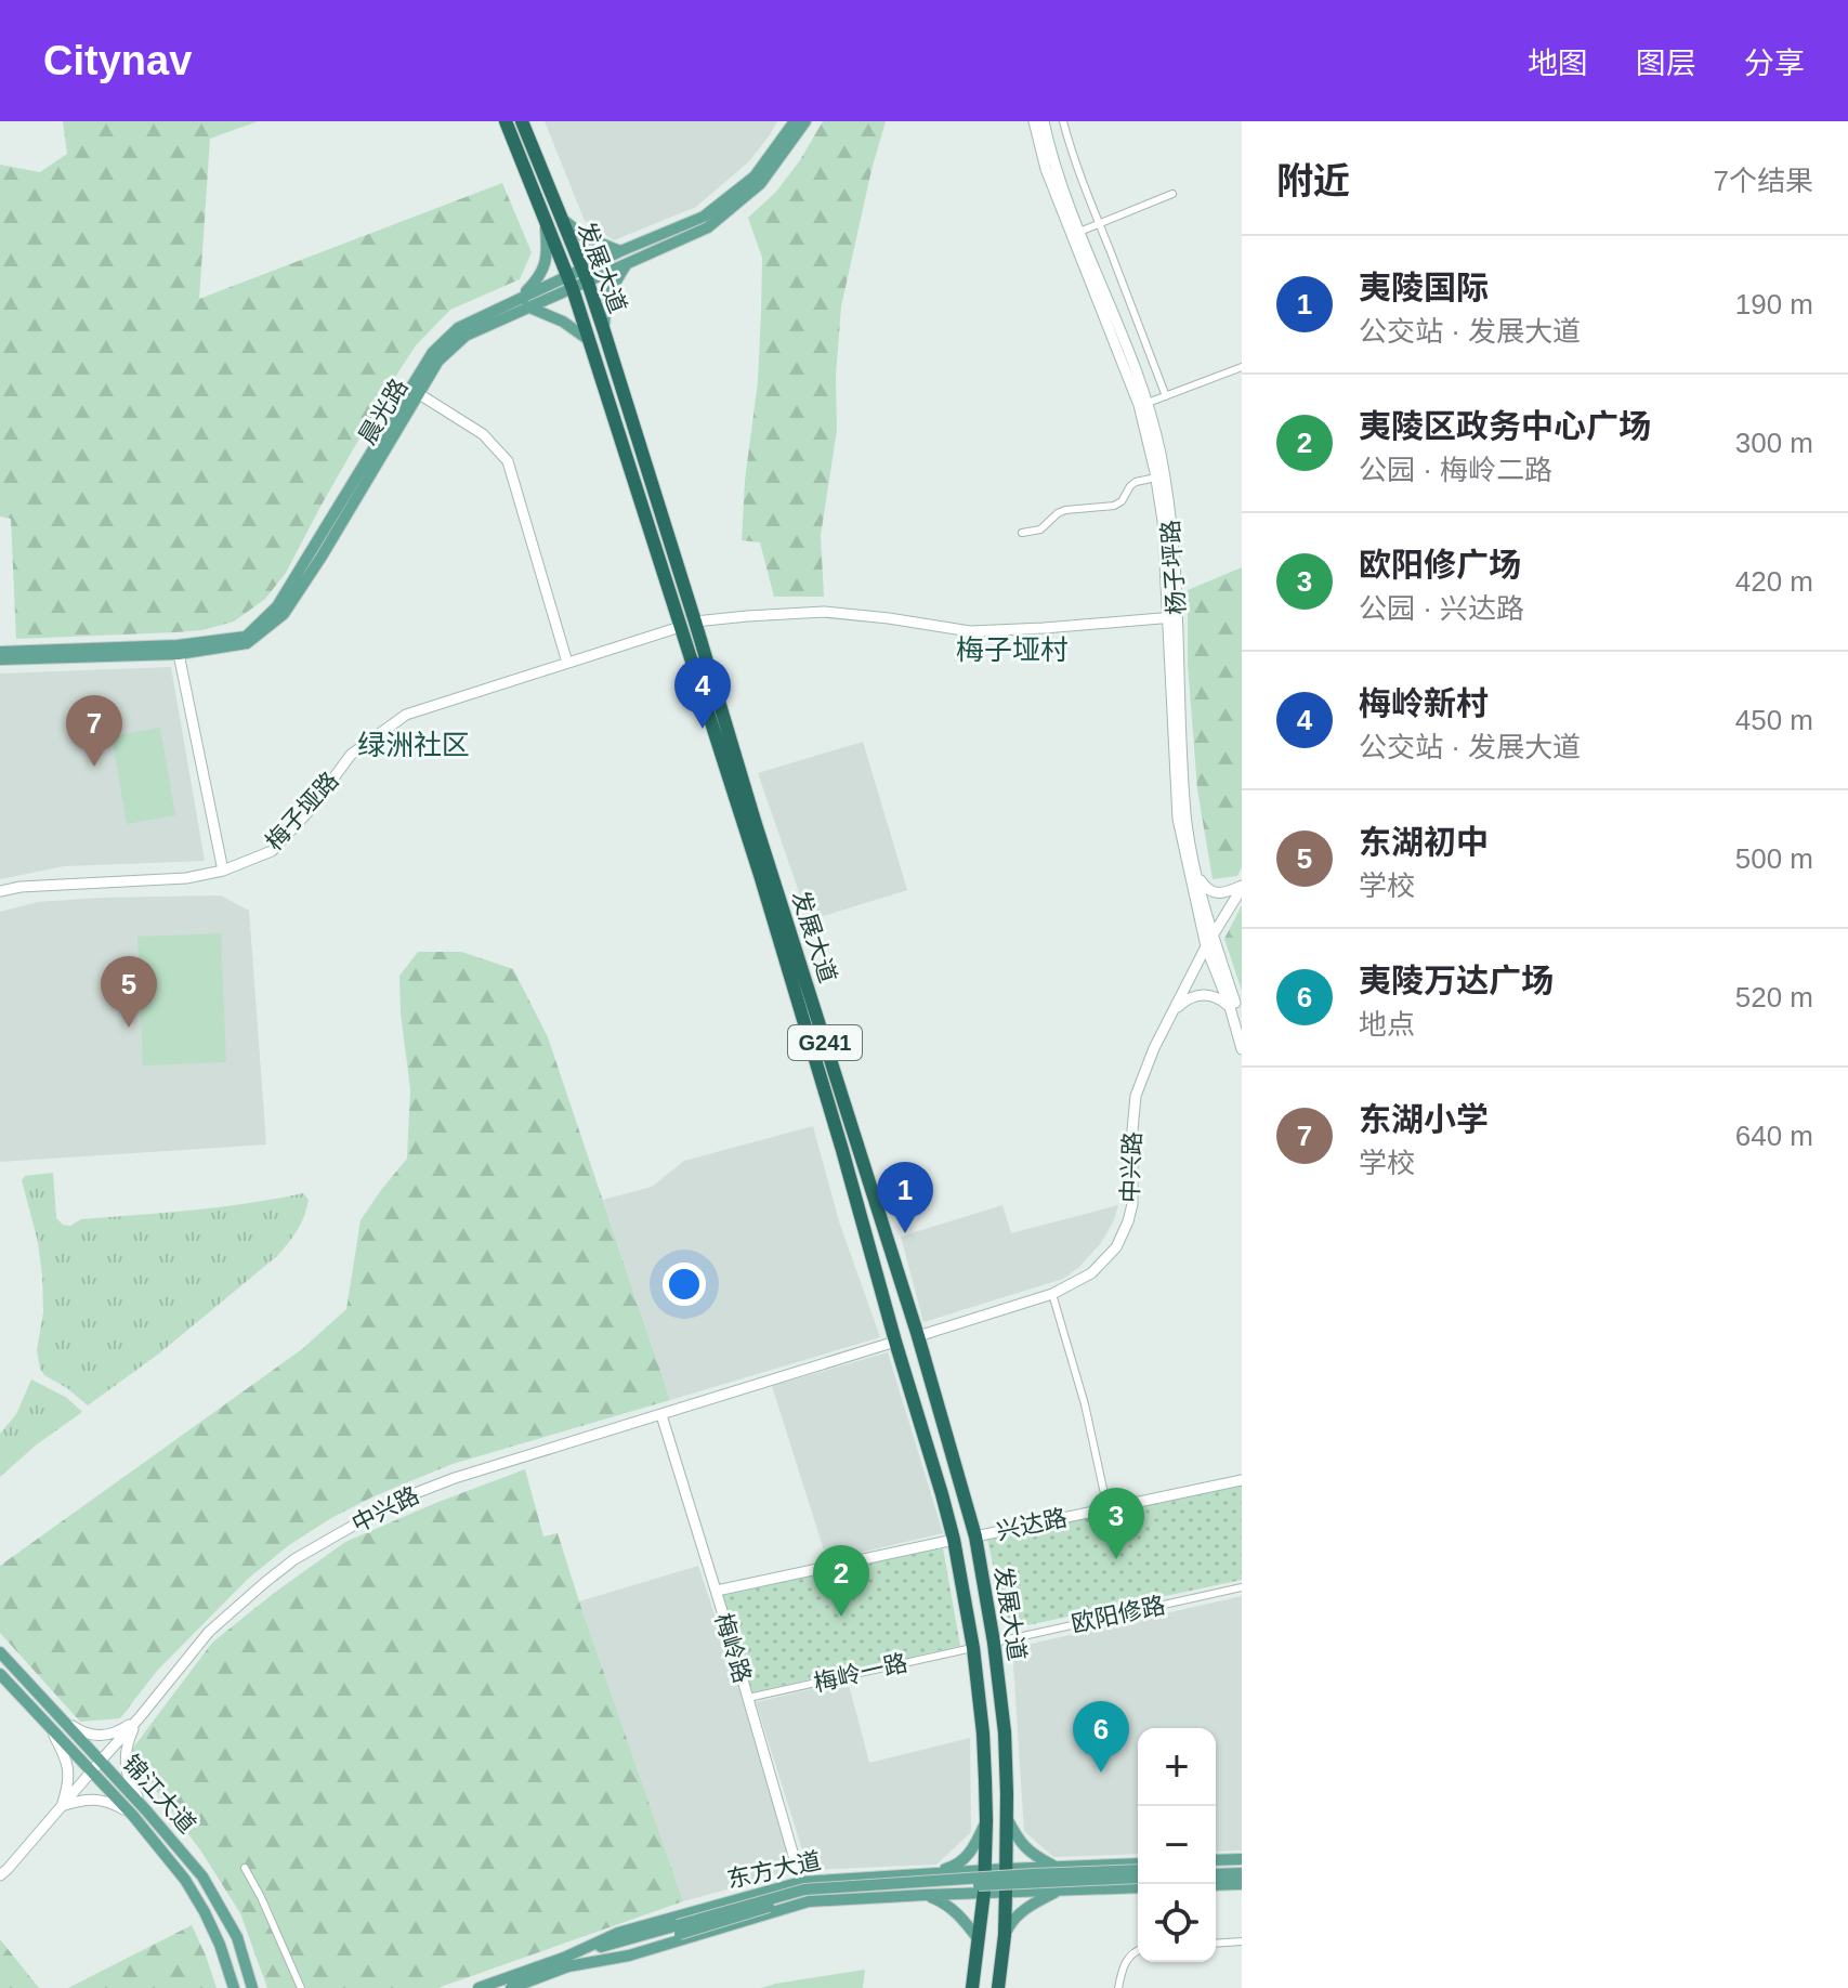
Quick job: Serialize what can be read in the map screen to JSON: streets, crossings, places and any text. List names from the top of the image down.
{
  "streets": {
    "highway": ["发展大道", "G241"],
    "main road": [
      "晨光路",
      "杨子坪路",
      "梅子垭路",
      "中兴路",
      "兴达路",
      "梅岭路",
      "锦江大道",
      "东方大道"
    ],
    "street": ["欧阳修路", "梅岭一路"]
  },
  "crossings": [
    ["发展大道", "晨光路"],
    ["发展大道", "梅子垭路"],
    ["发展大道", "中兴路"],
    ["发展大道", "兴达路"],
    ["发展大道", "欧阳修路"],
    ["发展大道", "梅岭一路"],
    ["发展大道", "东方大道"],
    ["杨子坪路", "中兴路"],
    ["中兴路", "梅岭路"],
    ["中兴路", "锦江大道"],
    ["梅岭路", "梅岭一路"],
    ["梅岭路", "东方大道"]
  ],
  "districts": ["梅子垭村", "绿洲社区"],
  "page": {
    "header": "Citynav",
    "nav": ["地图", "图层", "分享"],
    "heading": ["附近", "7个结果"],
    "list": [
      {
        "mark": "1",
        "name": "夷陵国际",
        "note": "公交站 · 发展大道",
        "value": "190 m"
      },
      {
        "mark": "2",
        "name": "夷陵区政务中心广场",
        "note": "公园 · 梅岭二路",
        "value": "300 m"
      },
      {
        "mark": "3",
        "name": "欧阳修广场",
        "note": "公园 · 兴达路",
        "value": "420 m"
      },
      {
        "mark": "4",
        "name": "梅岭新村",
        "note": "公交站 · 发展大道",
        "value": "450 m"
      },
      {
        "mark": "5",
        "name": "东湖初中",
        "note": "学校",
        "value": "500 m"
      },
      {
        "mark": "6",
        "name": "夷陵万达广场",
        "note": "地点",
        "value": "520 m"
      },
      {
        "mark": "7",
        "name": "东湖小学",
        "note": "学校",
        "value": "640 m"
      }
    ],
    "pins": [
      "4",
      "7",
      "5",
      "1",
      "3",
      "2",
      "6"
    ],
    "map_buttons": ["+", "−"]
  }
}
